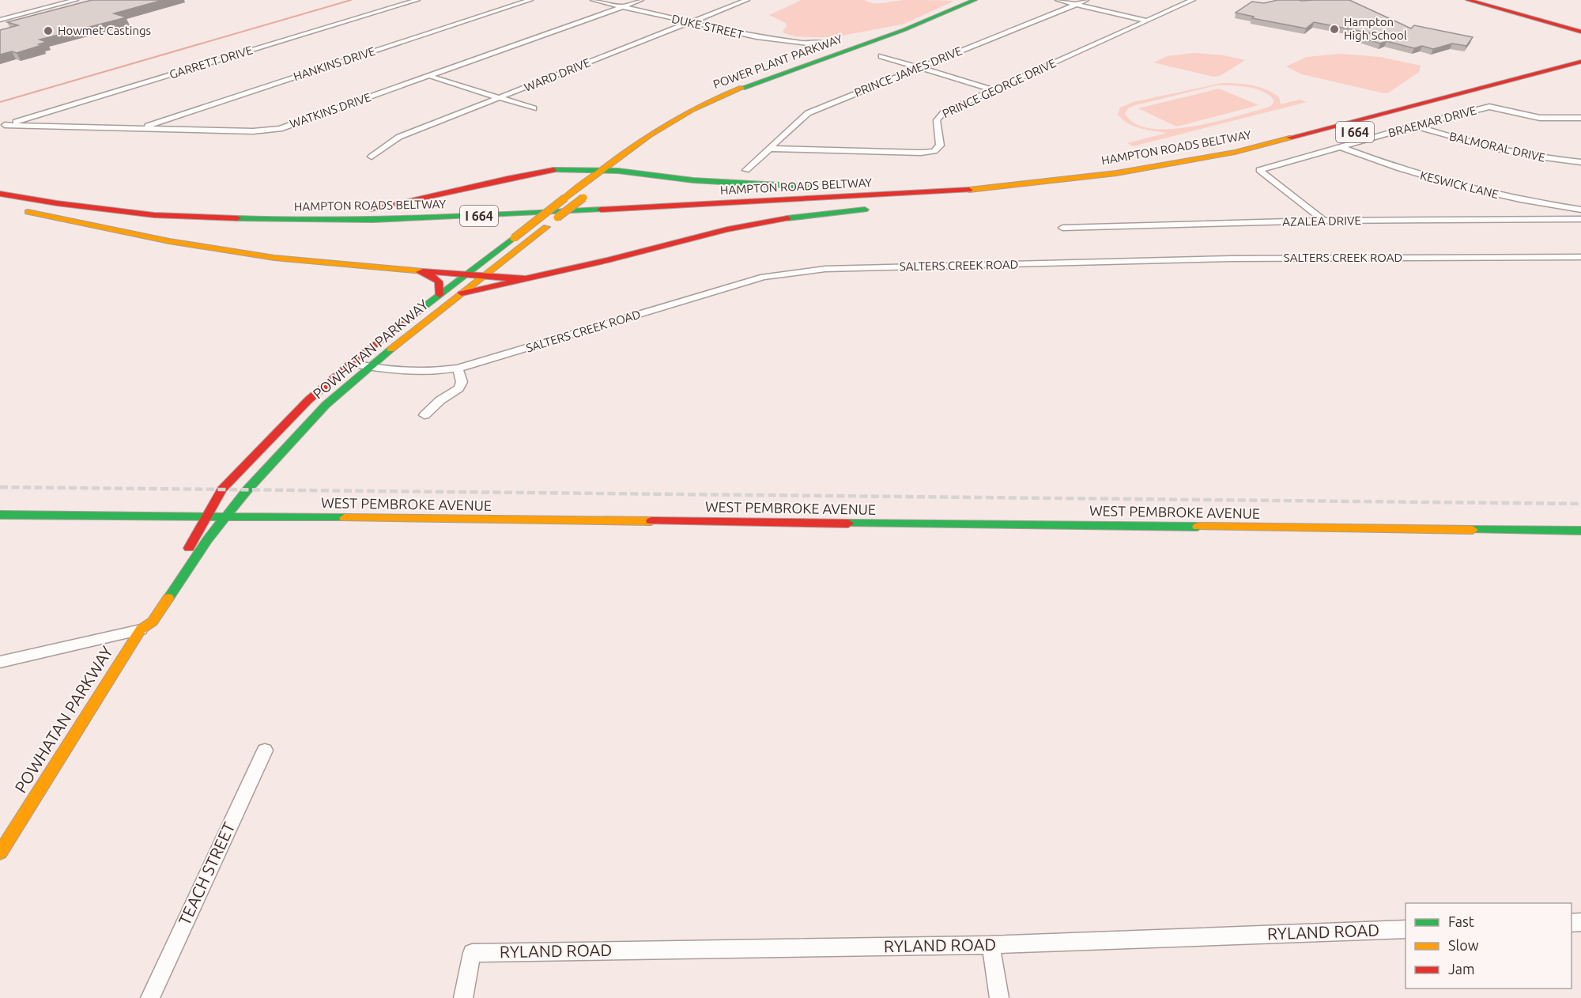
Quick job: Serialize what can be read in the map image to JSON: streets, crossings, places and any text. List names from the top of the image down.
{
  "streets": {
    "main road": [
      "POWER PLANT PARKWAY",
      "I 664",
      "HAMPTON ROADS BELTWAY",
      "POWHATAN PARKWAY",
      "WEST PEMBROKE AVENUE"
    ],
    "street": [
      "DUKE STREET",
      "GARRETT DRIVE",
      "HANKINS DRIVE",
      "PRINCE JAMES DRIVE",
      "WARD DRIVE",
      "PRINCE GEORGE DRIVE",
      "WATKINS DRIVE",
      "BRAEMAR DRIVE",
      "BALMORAL DRIVE",
      "KESWICK LANE",
      "AZALEA DRIVE",
      "SALTERS CREEK ROAD",
      "TEACH STREET",
      "RYLAND ROAD"
    ]
  },
  "crossings": [
    ["DUKE STREET", "WARD DRIVE"],
    ["DUKE STREET", "WATKINS DRIVE"],
    ["POWER PLANT PARKWAY", "POWHATAN PARKWAY"],
    ["GARRETT DRIVE", "WATKINS DRIVE"],
    ["HANKINS DRIVE", "WATKINS DRIVE"],
    ["PRINCE JAMES DRIVE", "PRINCE GEORGE DRIVE"],
    ["BRAEMAR DRIVE", "BALMORAL DRIVE"],
    ["BRAEMAR DRIVE", "KESWICK LANE"],
    ["BRAEMAR DRIVE", "AZALEA DRIVE"],
    ["SALTERS CREEK ROAD", "POWHATAN PARKWAY"],
    ["POWHATAN PARKWAY", "WEST PEMBROKE AVENUE"]
  ],
  "places": ["Hampton High School", "Howmet Castings"],
  "legend": ["Fast", "Slow", "Jam"]
}
